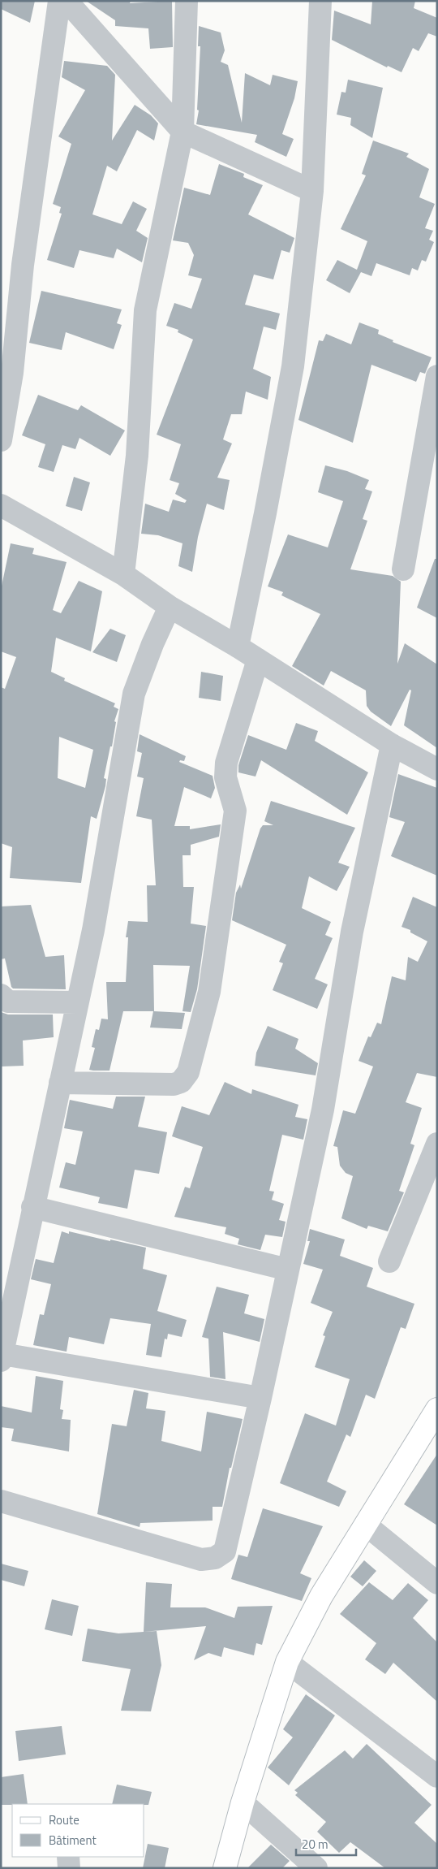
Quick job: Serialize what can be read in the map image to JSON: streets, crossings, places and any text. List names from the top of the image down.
{
  "legend": ["Route", "Bâtiment"],
  "scale_bar": "20 m"
}
